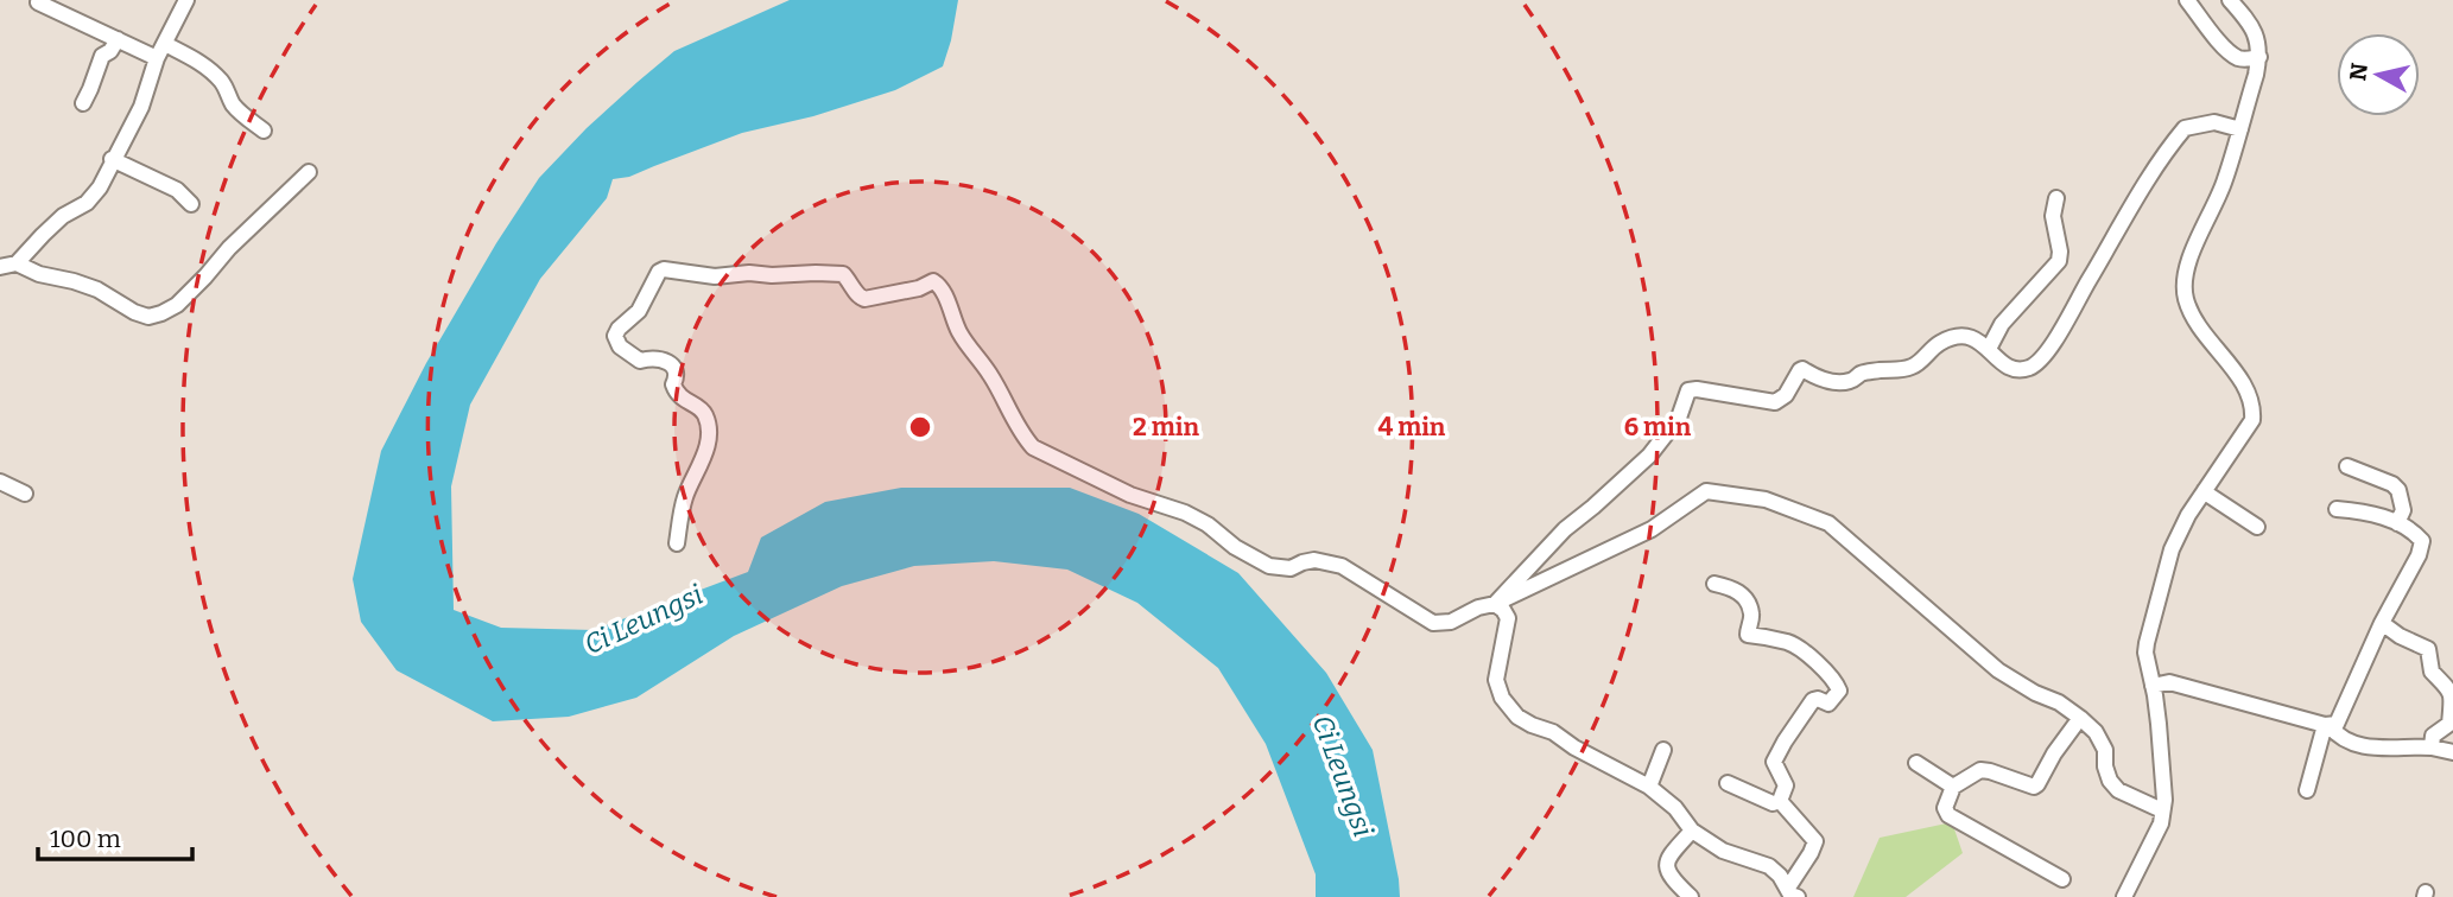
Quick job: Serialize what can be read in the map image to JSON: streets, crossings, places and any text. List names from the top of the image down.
{
  "water": ["Ci Leungsi"],
  "scale_bar": "100 m",
  "north": "left",
  "rings": ["2 min", "4 min", "6 min"]
}
